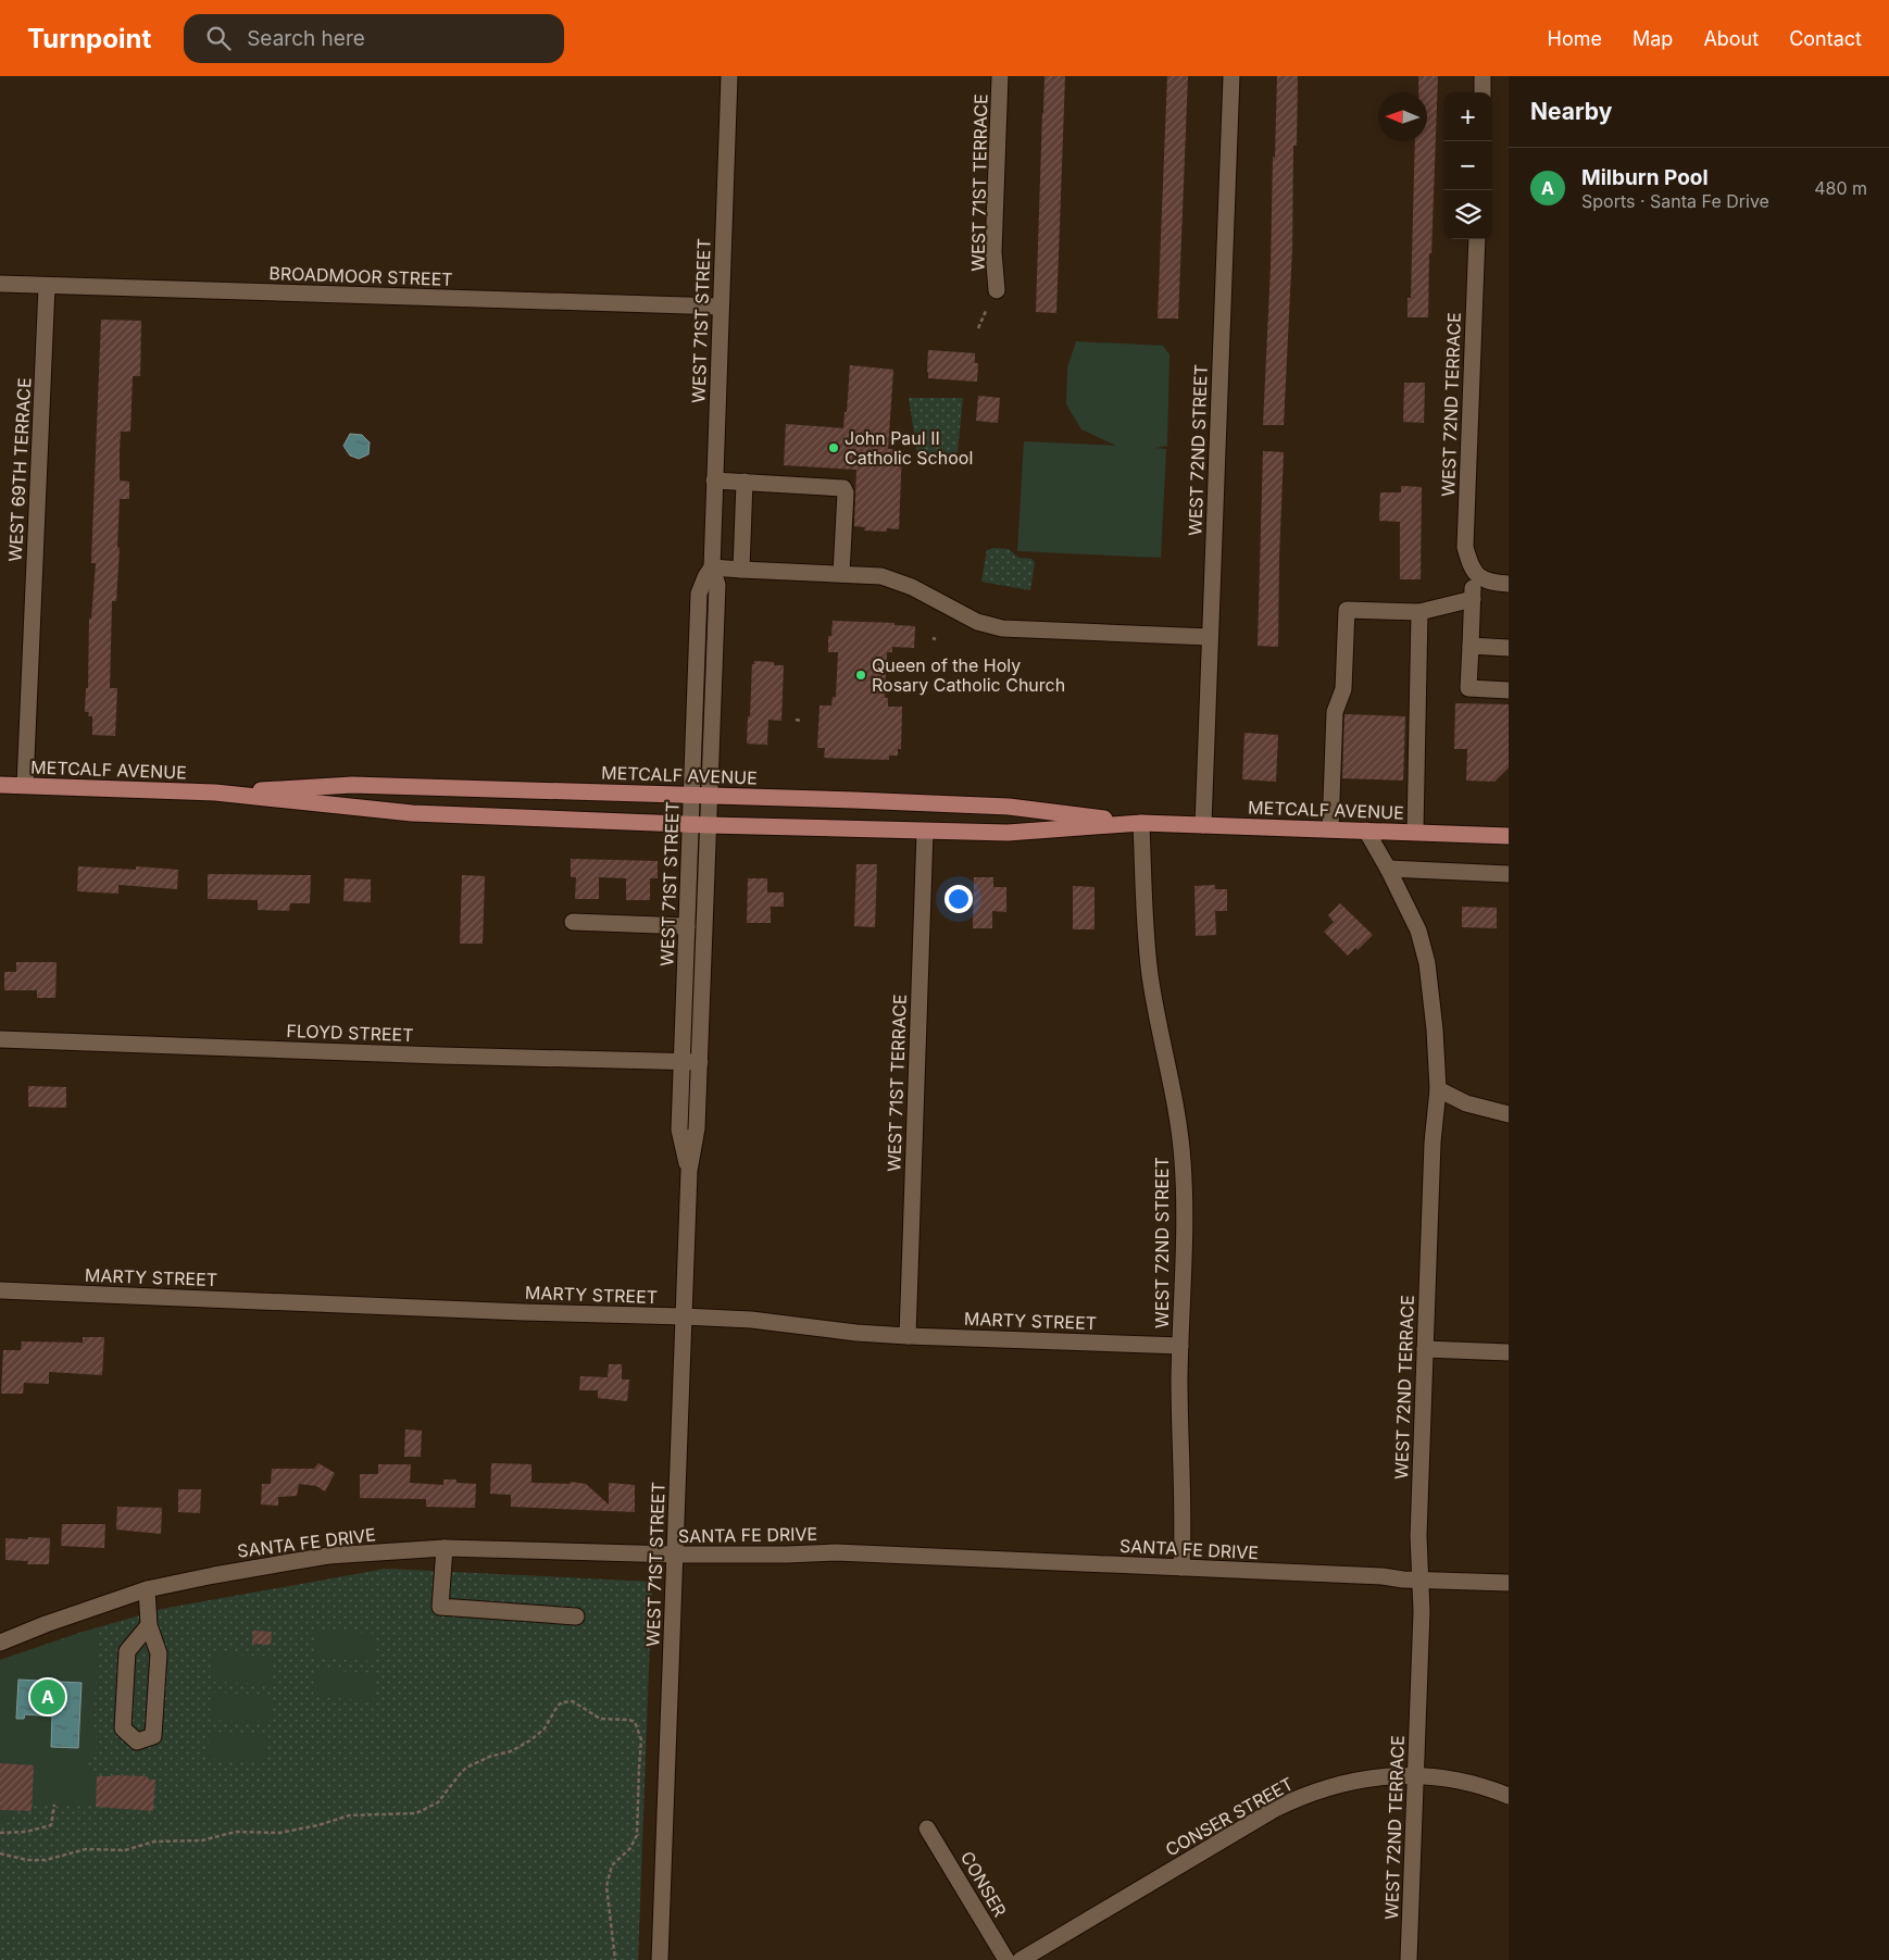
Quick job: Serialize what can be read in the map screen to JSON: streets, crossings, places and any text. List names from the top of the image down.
{
  "streets": {
    "main road": ["METCALF AVENUE"],
    "street": [
      "WEST 71ST TERRACE",
      "BROADMOOR STREET",
      "WEST 71ST STREET",
      "WEST 72ND TERRACE",
      "WEST 72ND STREET",
      "WEST 69TH TERRACE",
      "FLOYD STREET",
      "MARTY STREET",
      "SANTA FE DRIVE",
      "CONSER STREET",
      "CONSER"
    ]
  },
  "crossings": [
    ["WEST 71ST TERRACE", "METCALF AVENUE"],
    ["WEST 71ST TERRACE", "MARTY STREET"],
    ["BROADMOOR STREET", "WEST 71ST STREET"],
    ["BROADMOOR STREET", "WEST 69TH TERRACE"],
    ["WEST 71ST STREET", "METCALF AVENUE"],
    ["WEST 71ST STREET", "FLOYD STREET"],
    ["WEST 71ST STREET", "MARTY STREET"],
    ["WEST 71ST STREET", "SANTA FE DRIVE"],
    ["WEST 72ND TERRACE", "METCALF AVENUE"],
    ["WEST 72ND TERRACE", "SANTA FE DRIVE"],
    ["WEST 72ND TERRACE", "CONSER STREET"],
    ["WEST 72ND STREET", "METCALF AVENUE"],
    ["WEST 72ND STREET", "MARTY STREET"],
    ["WEST 72ND STREET", "SANTA FE DRIVE"],
    ["WEST 69TH TERRACE", "METCALF AVENUE"]
  ],
  "places": ["John Paul II Catholic School", "Queen of the Holy Rosary Catholic Church"],
  "north": "left",
  "page": {
    "header": "Turnpoint",
    "search": "Search here",
    "nav": [
      "Home",
      "Map",
      "About",
      "Contact"
    ],
    "heading": "Nearby",
    "map_buttons": ["+", "−"],
    "list": [
      {
        "mark": "A",
        "name": "Milburn Pool",
        "note": "Sports · Santa Fe Drive",
        "value": "480 m"
      }
    ],
    "pins": "A"
  }
}
